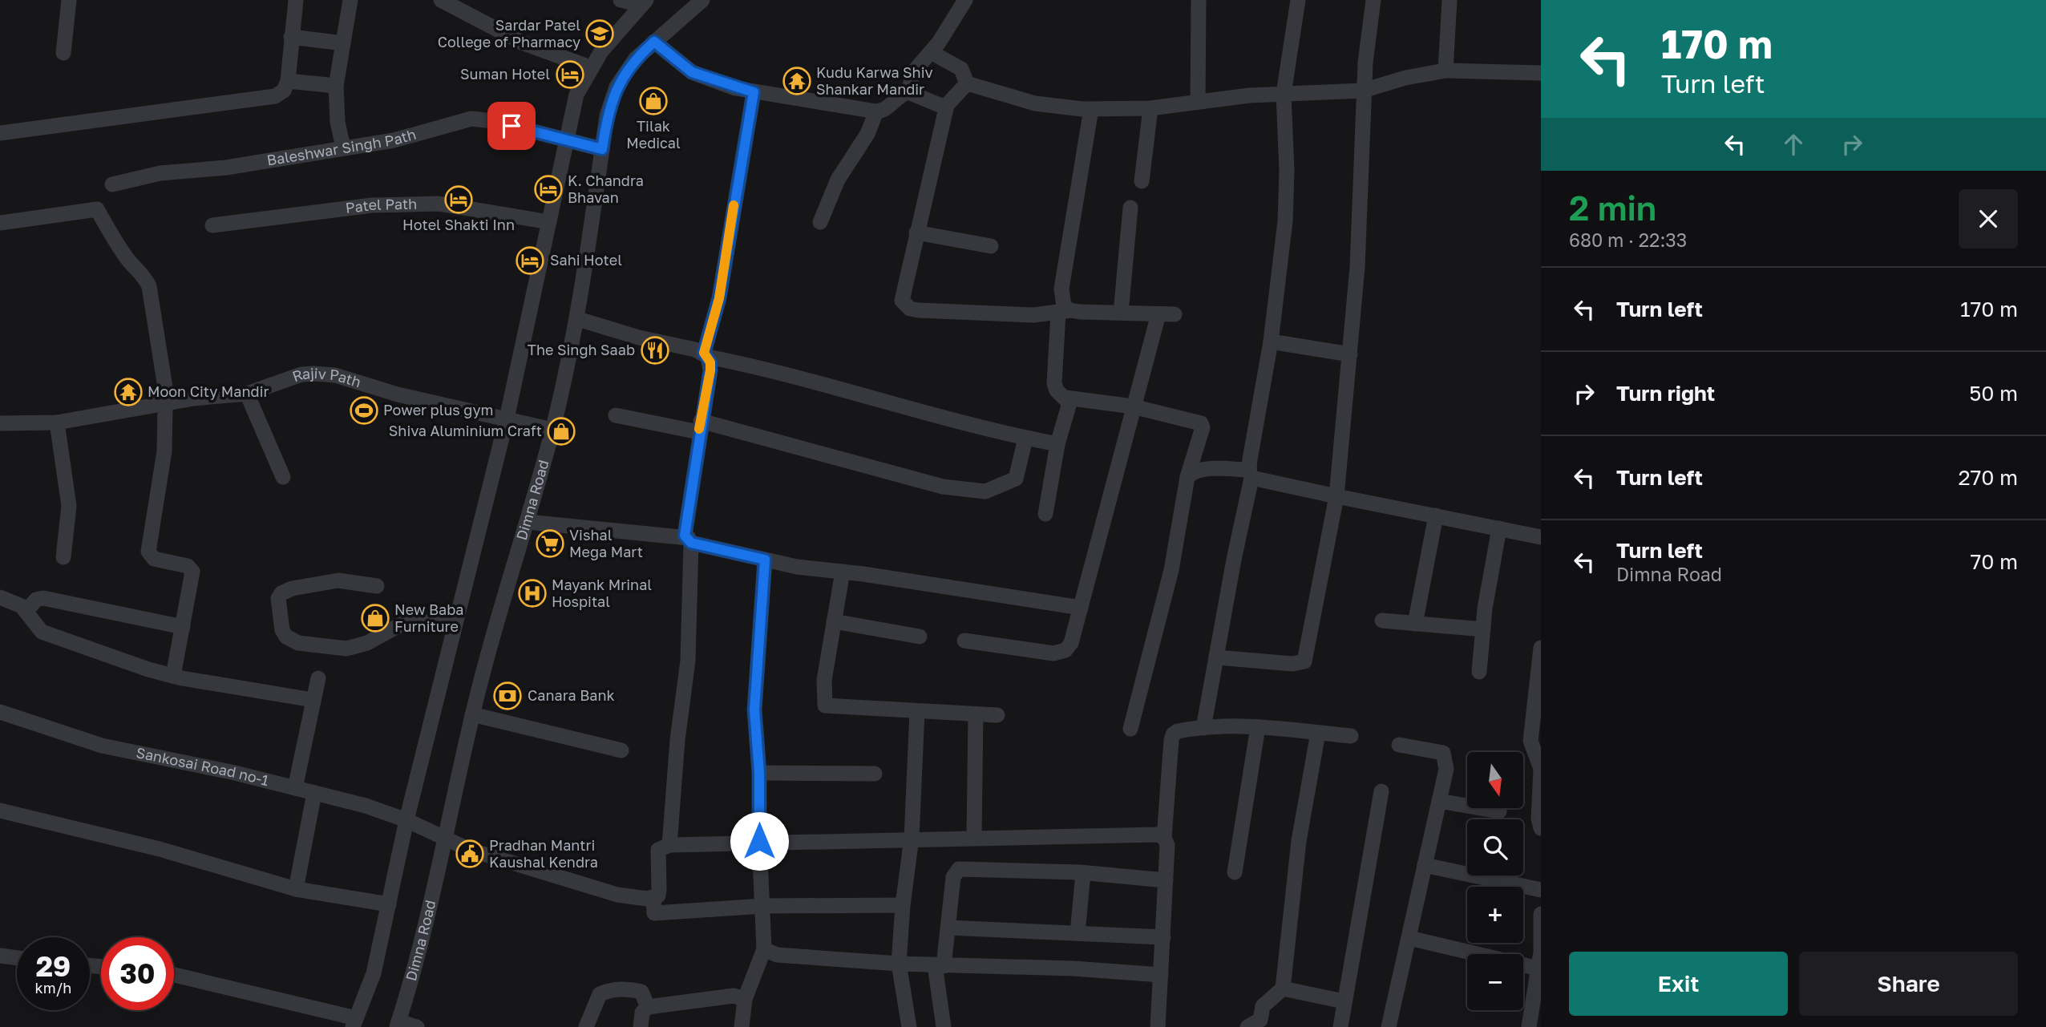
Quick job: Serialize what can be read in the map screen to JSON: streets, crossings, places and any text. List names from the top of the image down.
{
  "streets": {
    "street": [
      "Baleshwar Singh Path",
      "Patel Path",
      "Rajiv Path",
      "Dimna Road",
      "Sankosai Road no-1"
    ]
  },
  "crossings": [
    ["Baleshwar Singh Path", "Dimna Road"],
    ["Rajiv Path", "Dimna Road"],
    ["Dimna Road", "Sankosai Road no-1"]
  ],
  "places": {
    "school or university": ["Sardar Patel College of Pharmacy"],
    "hotel": [
      "Suman Hotel",
      "K. Chandra Bhavan",
      "Hotel Shakti Inn",
      "Sahi Hotel"
    ],
    "temple": ["Kudu Karwa Shiv Shankar Mandir", "Moon City Mandir"],
    "shop": ["Tilak Medical", "Shiva Aluminium Craft", "New Baba Furniture"],
    "restaurant": ["The Singh Saab"],
    "sports": ["Power plus gym"],
    "supermarket": ["Vishal Mega Mart"],
    "hospital": ["Mayank Mrinal Hospital"],
    "bank": ["Canara Bank"],
    "public building": ["Pradhan Mantri Kaushal Kendra"]
  },
  "north": "bottom",
  "page": {
    "turn": ["170 m", "Turn left"],
    "heading": ["2 min", "680 m · 22:33"],
    "list": [
      {
        "name": "Turn left",
        "value": "170 m"
      },
      {
        "name": "Turn right",
        "value": "50 m"
      },
      {
        "name": "Turn left",
        "value": "270 m"
      },
      {
        "name": "Turn left",
        "note": "Dimna Road",
        "value": "70 m"
      }
    ],
    "map_buttons": ["+", "−"],
    "speed": "29 km/h",
    "limit": "30",
    "buttons": ["Exit", "Share"]
  }
}
